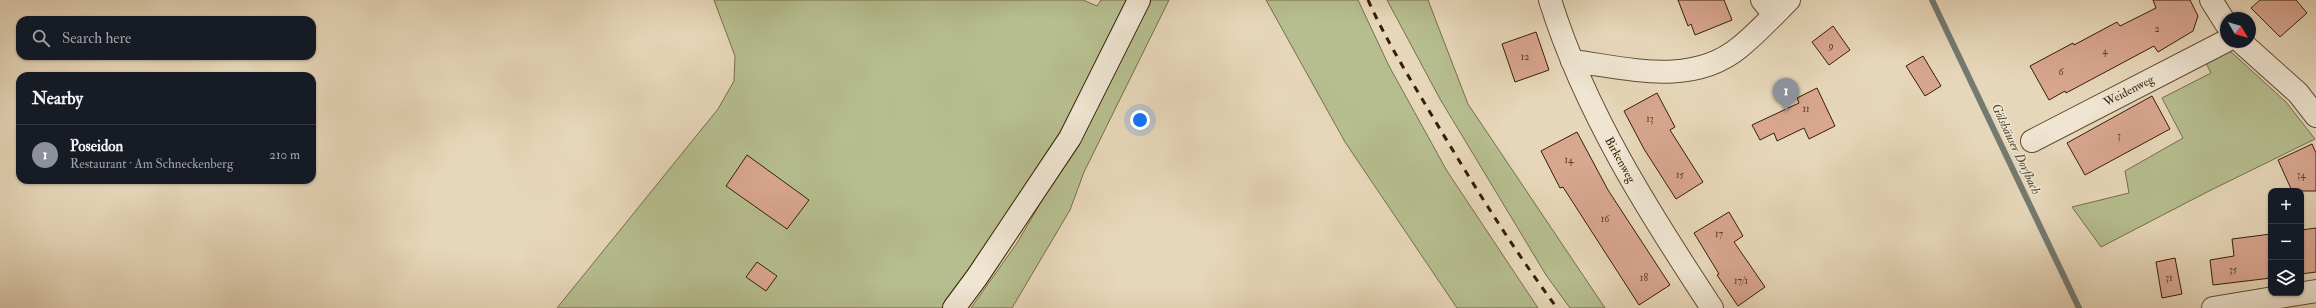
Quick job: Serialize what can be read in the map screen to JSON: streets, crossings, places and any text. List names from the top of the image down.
{
  "streets": {
    "street": ["Weidenweg", "Birkenweg"]
  },
  "water": ["Gölshäuser Dorfbach"],
  "house_numbers": [
    "2",
    "9",
    "4",
    "12",
    "6",
    "11",
    "13",
    "3",
    "14",
    "15",
    "34",
    "16",
    "17",
    "35",
    "18",
    "31",
    "17/1"
  ],
  "north": "bottom right",
  "page": {
    "search": "Search here",
    "heading": "Nearby",
    "pins": "1",
    "list": [
      {
        "mark": "1",
        "name": "Poseidon",
        "note": "Restaurant · Am Schneckenberg",
        "value": "210 m"
      }
    ],
    "map_buttons": ["+", "−"]
  }
}
